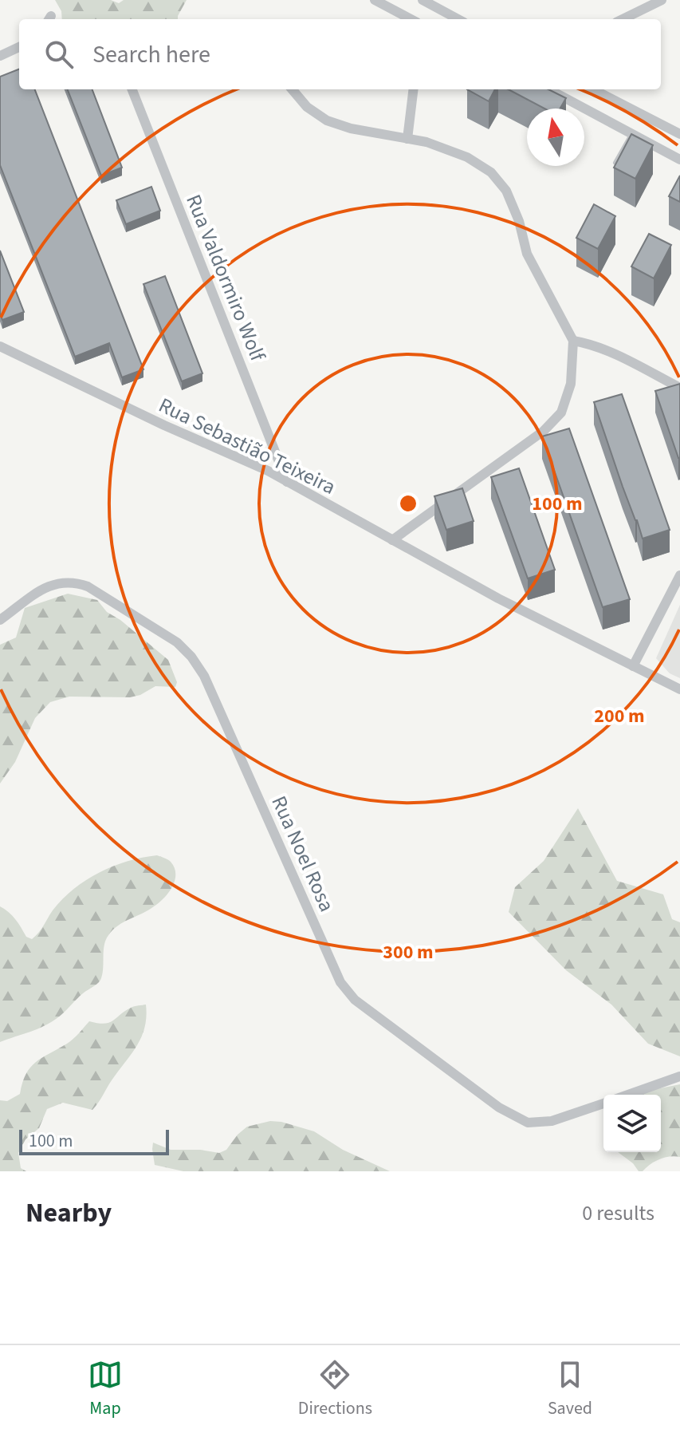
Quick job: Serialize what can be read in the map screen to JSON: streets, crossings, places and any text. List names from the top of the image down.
{
  "streets": {
    "street": ["Rua Valdormiro Wolf", "Rua Sebastião Teixeira", "Rua Noel Rosa"]
  },
  "crossings": [
    ["Rua Valdormiro Wolf", "Rua Sebastião Teixeira"]
  ],
  "scale_bar": "100 m",
  "north": "top",
  "page": {
    "search": "Search here",
    "scale": "100 m",
    "heading": ["Nearby", "0 results"],
    "nav": ["Map", "Directions", "Saved"]
  },
  "rings": ["100 m", "200 m", "300 m"]
}
